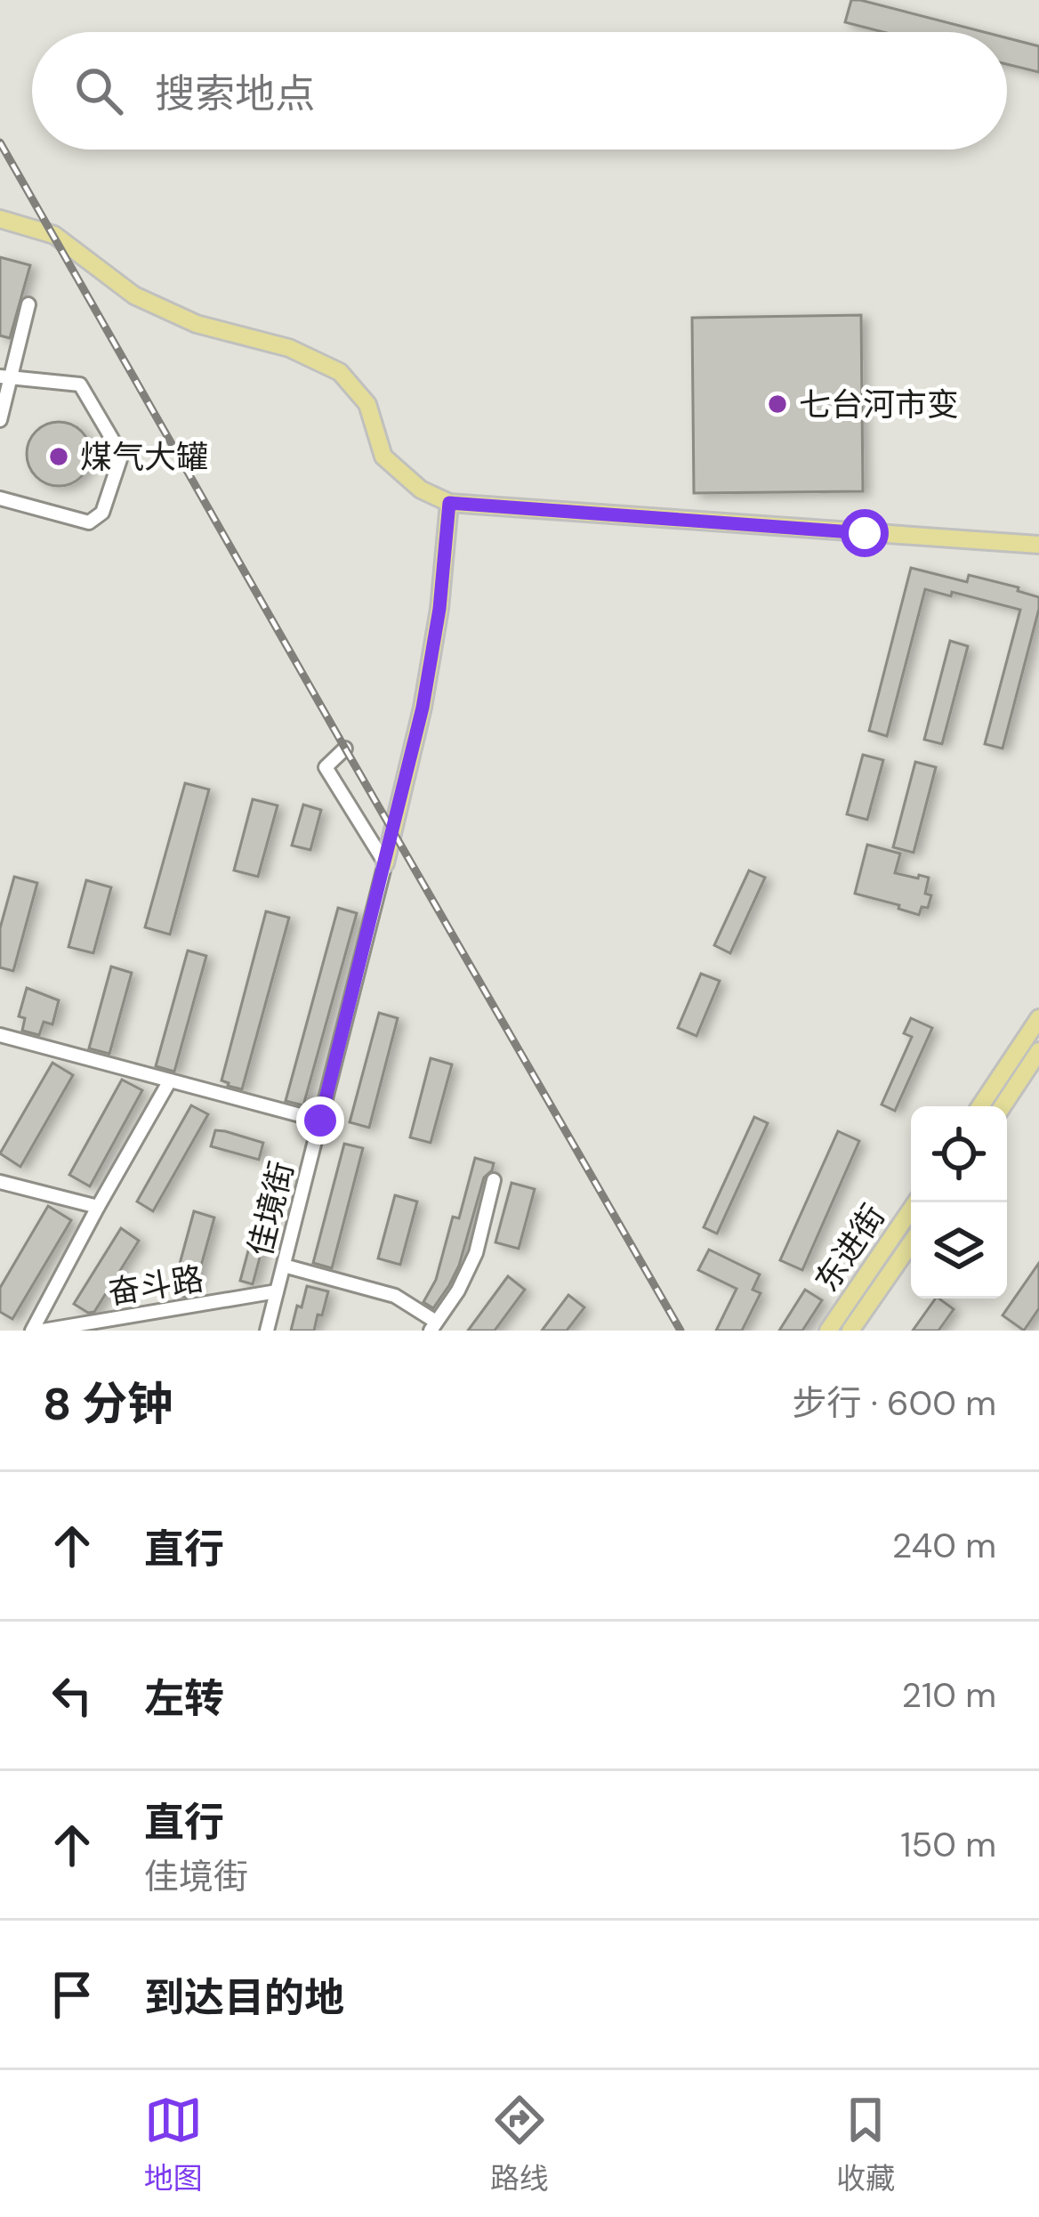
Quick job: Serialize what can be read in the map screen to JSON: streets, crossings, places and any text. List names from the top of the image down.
{
  "streets": {
    "main road": ["东进街"],
    "street": ["佳境街", "奋斗路"]
  },
  "crossings": [
    ["佳境街", "奋斗路"]
  ],
  "places": ["七台河市变", "煤气大罐"],
  "page": {
    "search": "搜索地点",
    "heading": ["8 分钟", "步行 · 600 m"],
    "list": [
      ["直行", "240 m"],
      ["左转", "210 m"],
      ["直行", "佳境街", "150 m"],
      "到达目的地"
    ],
    "nav": ["地图", "路线", "收藏"]
  }
}
